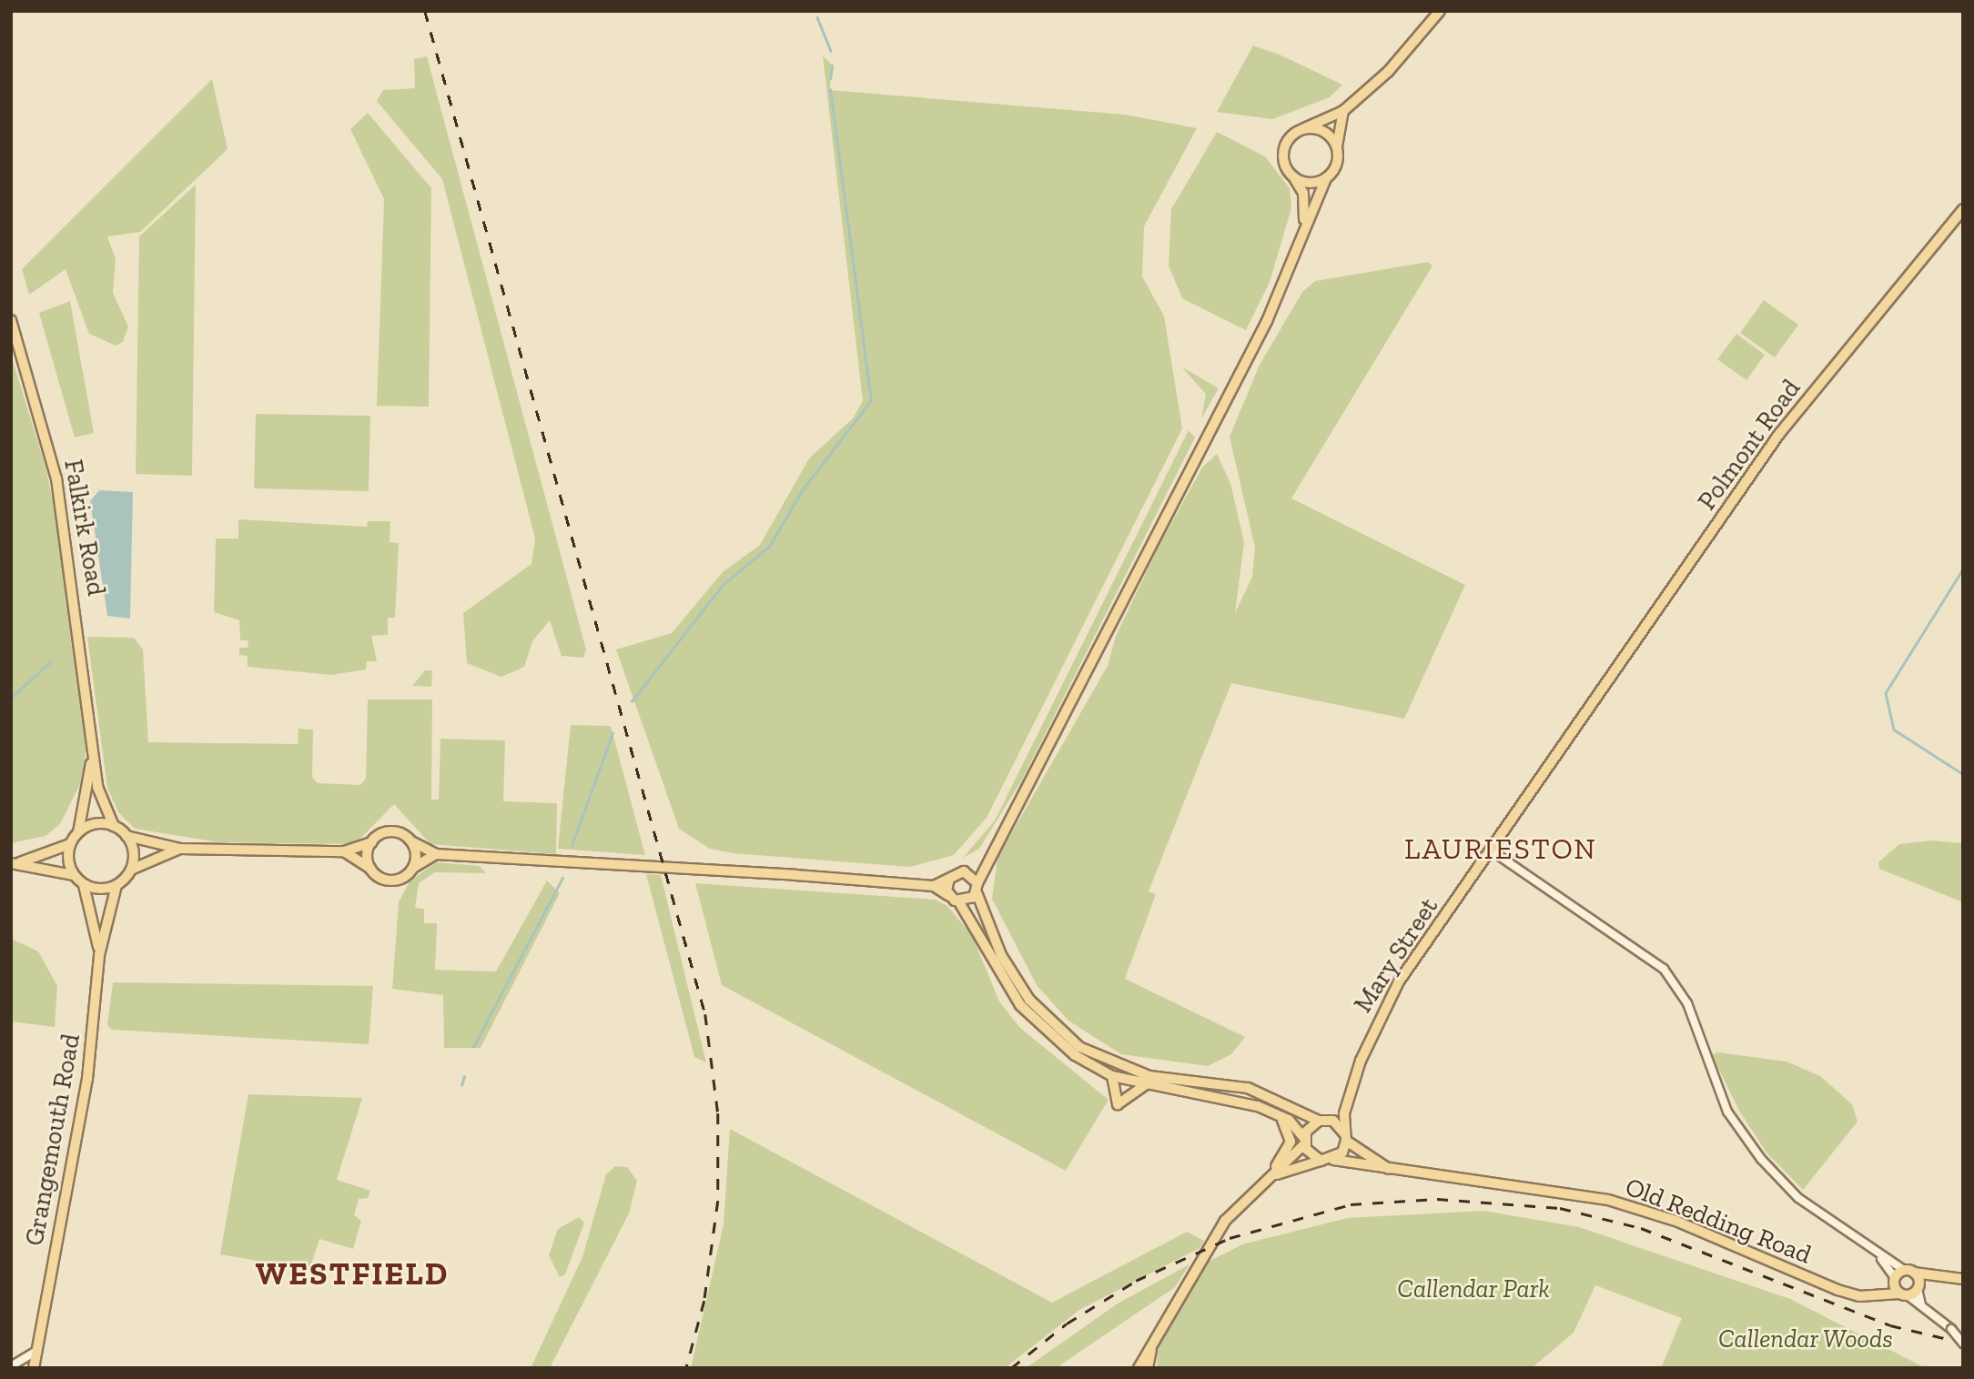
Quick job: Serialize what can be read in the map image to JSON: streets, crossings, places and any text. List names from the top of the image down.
{
  "streets": {
    "main road": [
      "Polmont Road",
      "Falkirk Road",
      "Mary Street",
      "Grangemouth Road",
      "Old Redding Road"
    ]
  },
  "crossings": [
    ["Polmont Road", "Mary Street"],
    ["Falkirk Road", "Grangemouth Road"],
    ["Mary Street", "Old Redding Road"]
  ],
  "districts": ["LAURIESTON", "WESTFIELD"],
  "parks": ["Callendar Park", "Callendar Woods"]
}
